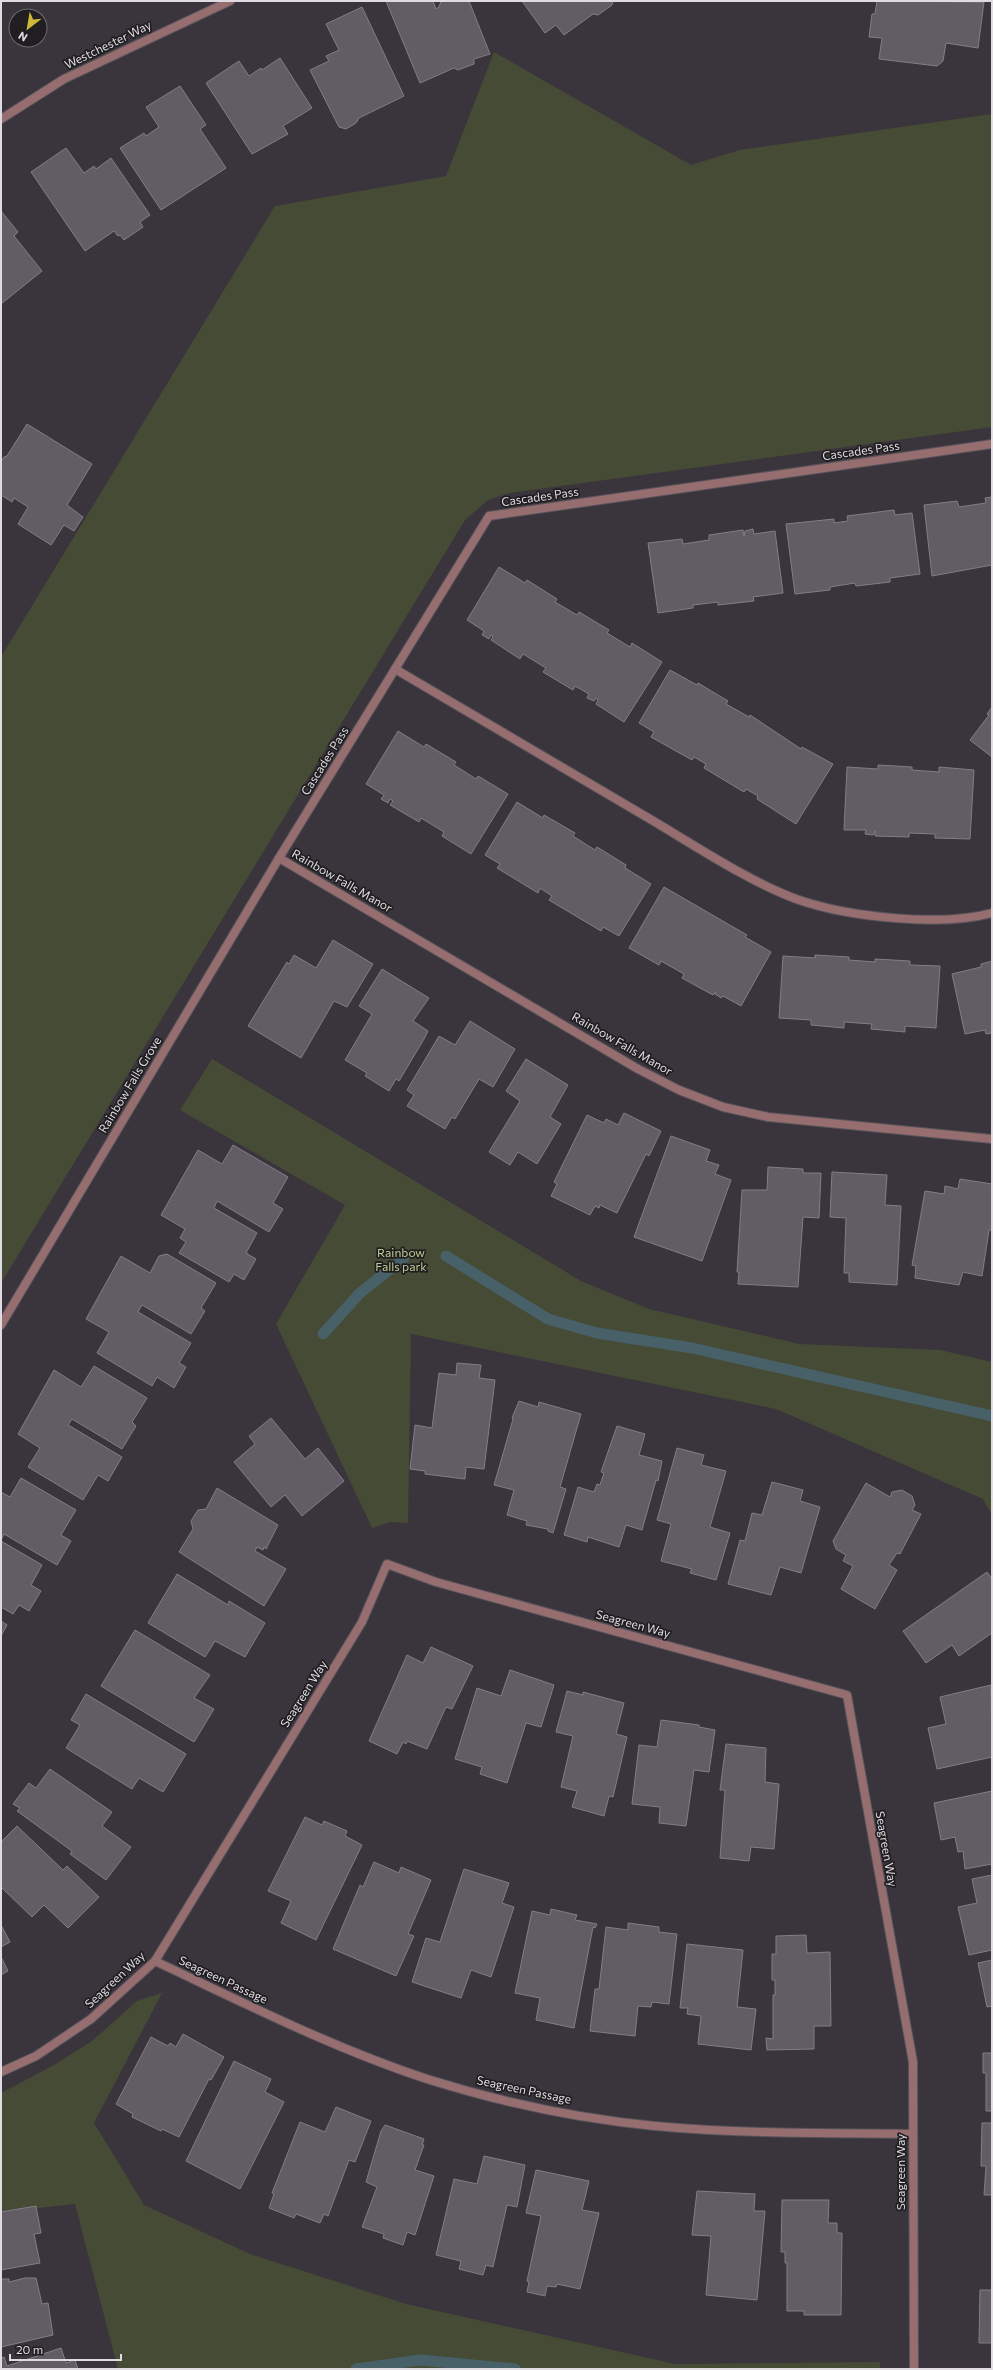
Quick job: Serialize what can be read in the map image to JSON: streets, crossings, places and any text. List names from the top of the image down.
{
  "streets": {
    "street": [
      "Westchester Way",
      "Cascades Pass",
      "Rainbow Falls Manor",
      "Rainbow Falls Grove",
      "Seagreen Way",
      "Seagreen Passage"
    ]
  },
  "crossings": [
    ["Cascades Pass", "Rainbow Falls Manor"],
    ["Cascades Pass", "Rainbow Falls Grove"],
    ["Rainbow Falls Manor", "Rainbow Falls Grove"],
    ["Seagreen Way", "Seagreen Passage"]
  ],
  "parks": ["Rainbow Falls park"],
  "scale_bar": "20 m",
  "north": "bottom left"
}
